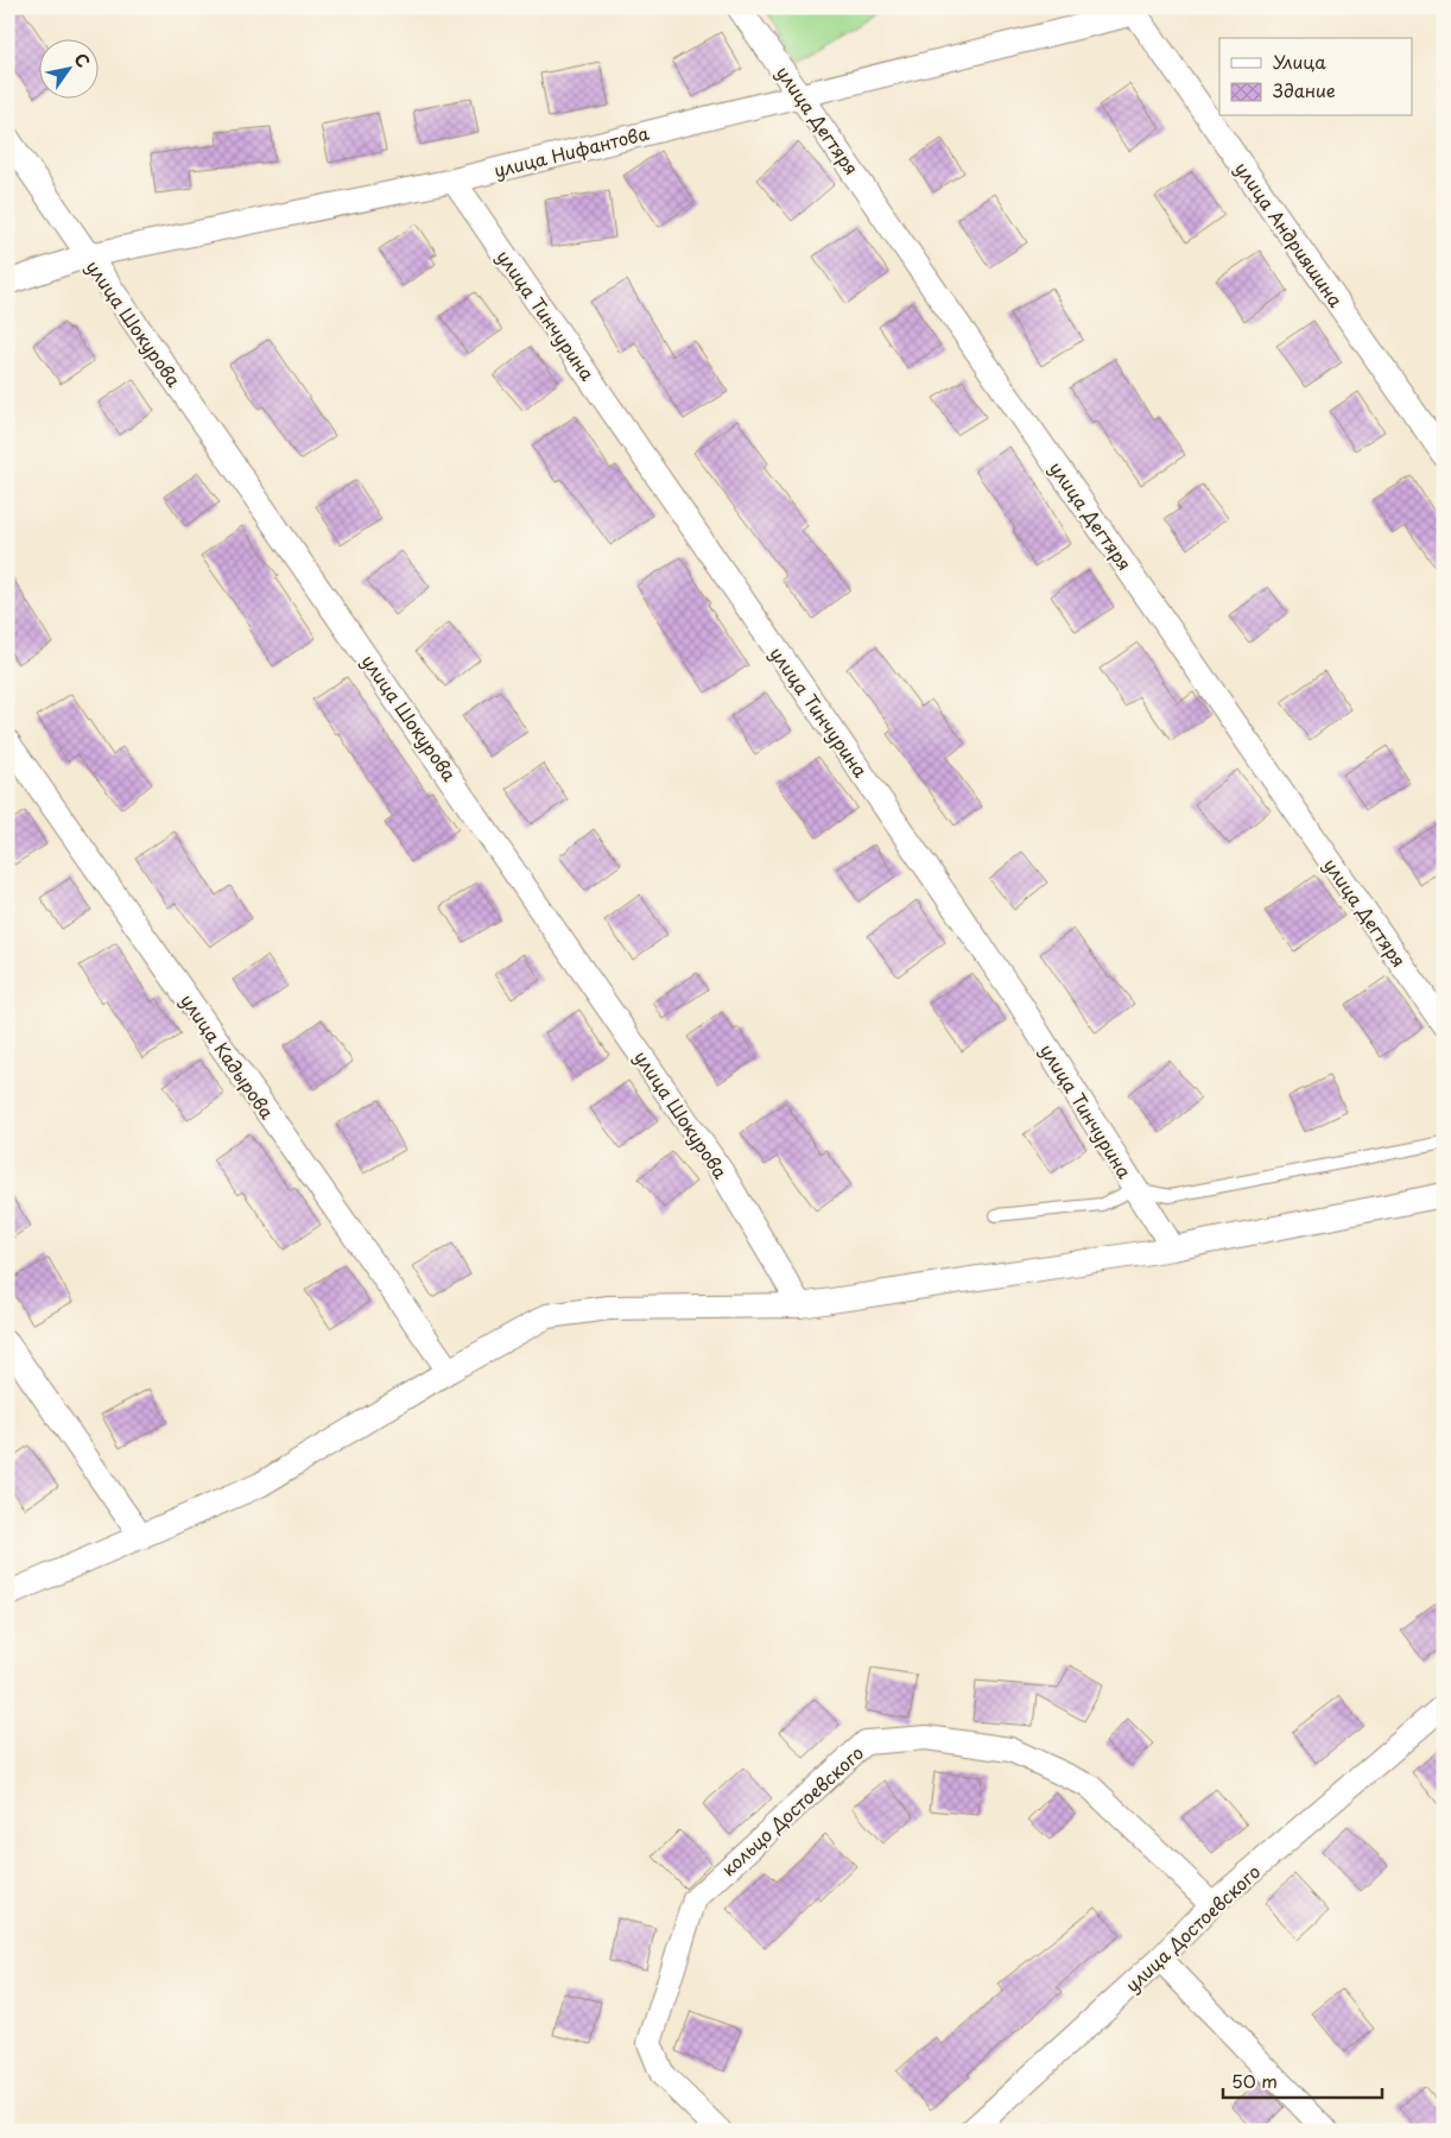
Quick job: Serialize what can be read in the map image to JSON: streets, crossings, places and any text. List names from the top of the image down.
{
  "streets": {
    "street": [
      "улица Дегтяря",
      "улица Нифантова",
      "улица Андрияшина",
      "улица Тинчурина",
      "улица Шокурова",
      "улица Кадырова",
      "кольцо Достоевского",
      "улица Достоевского"
    ]
  },
  "crossings": [
    ["улица Дегтяря", "улица Нифантова"],
    ["улица Нифантова", "улица Андрияшина"],
    ["улица Нифантова", "улица Тинчурина"],
    ["улица Нифантова", "улица Шокурова"],
    ["кольцо Достоевского", "улица Достоевского"]
  ],
  "legend": ["Улица", "Здание"],
  "scale_bar": "50 m",
  "north": "top right"
}
